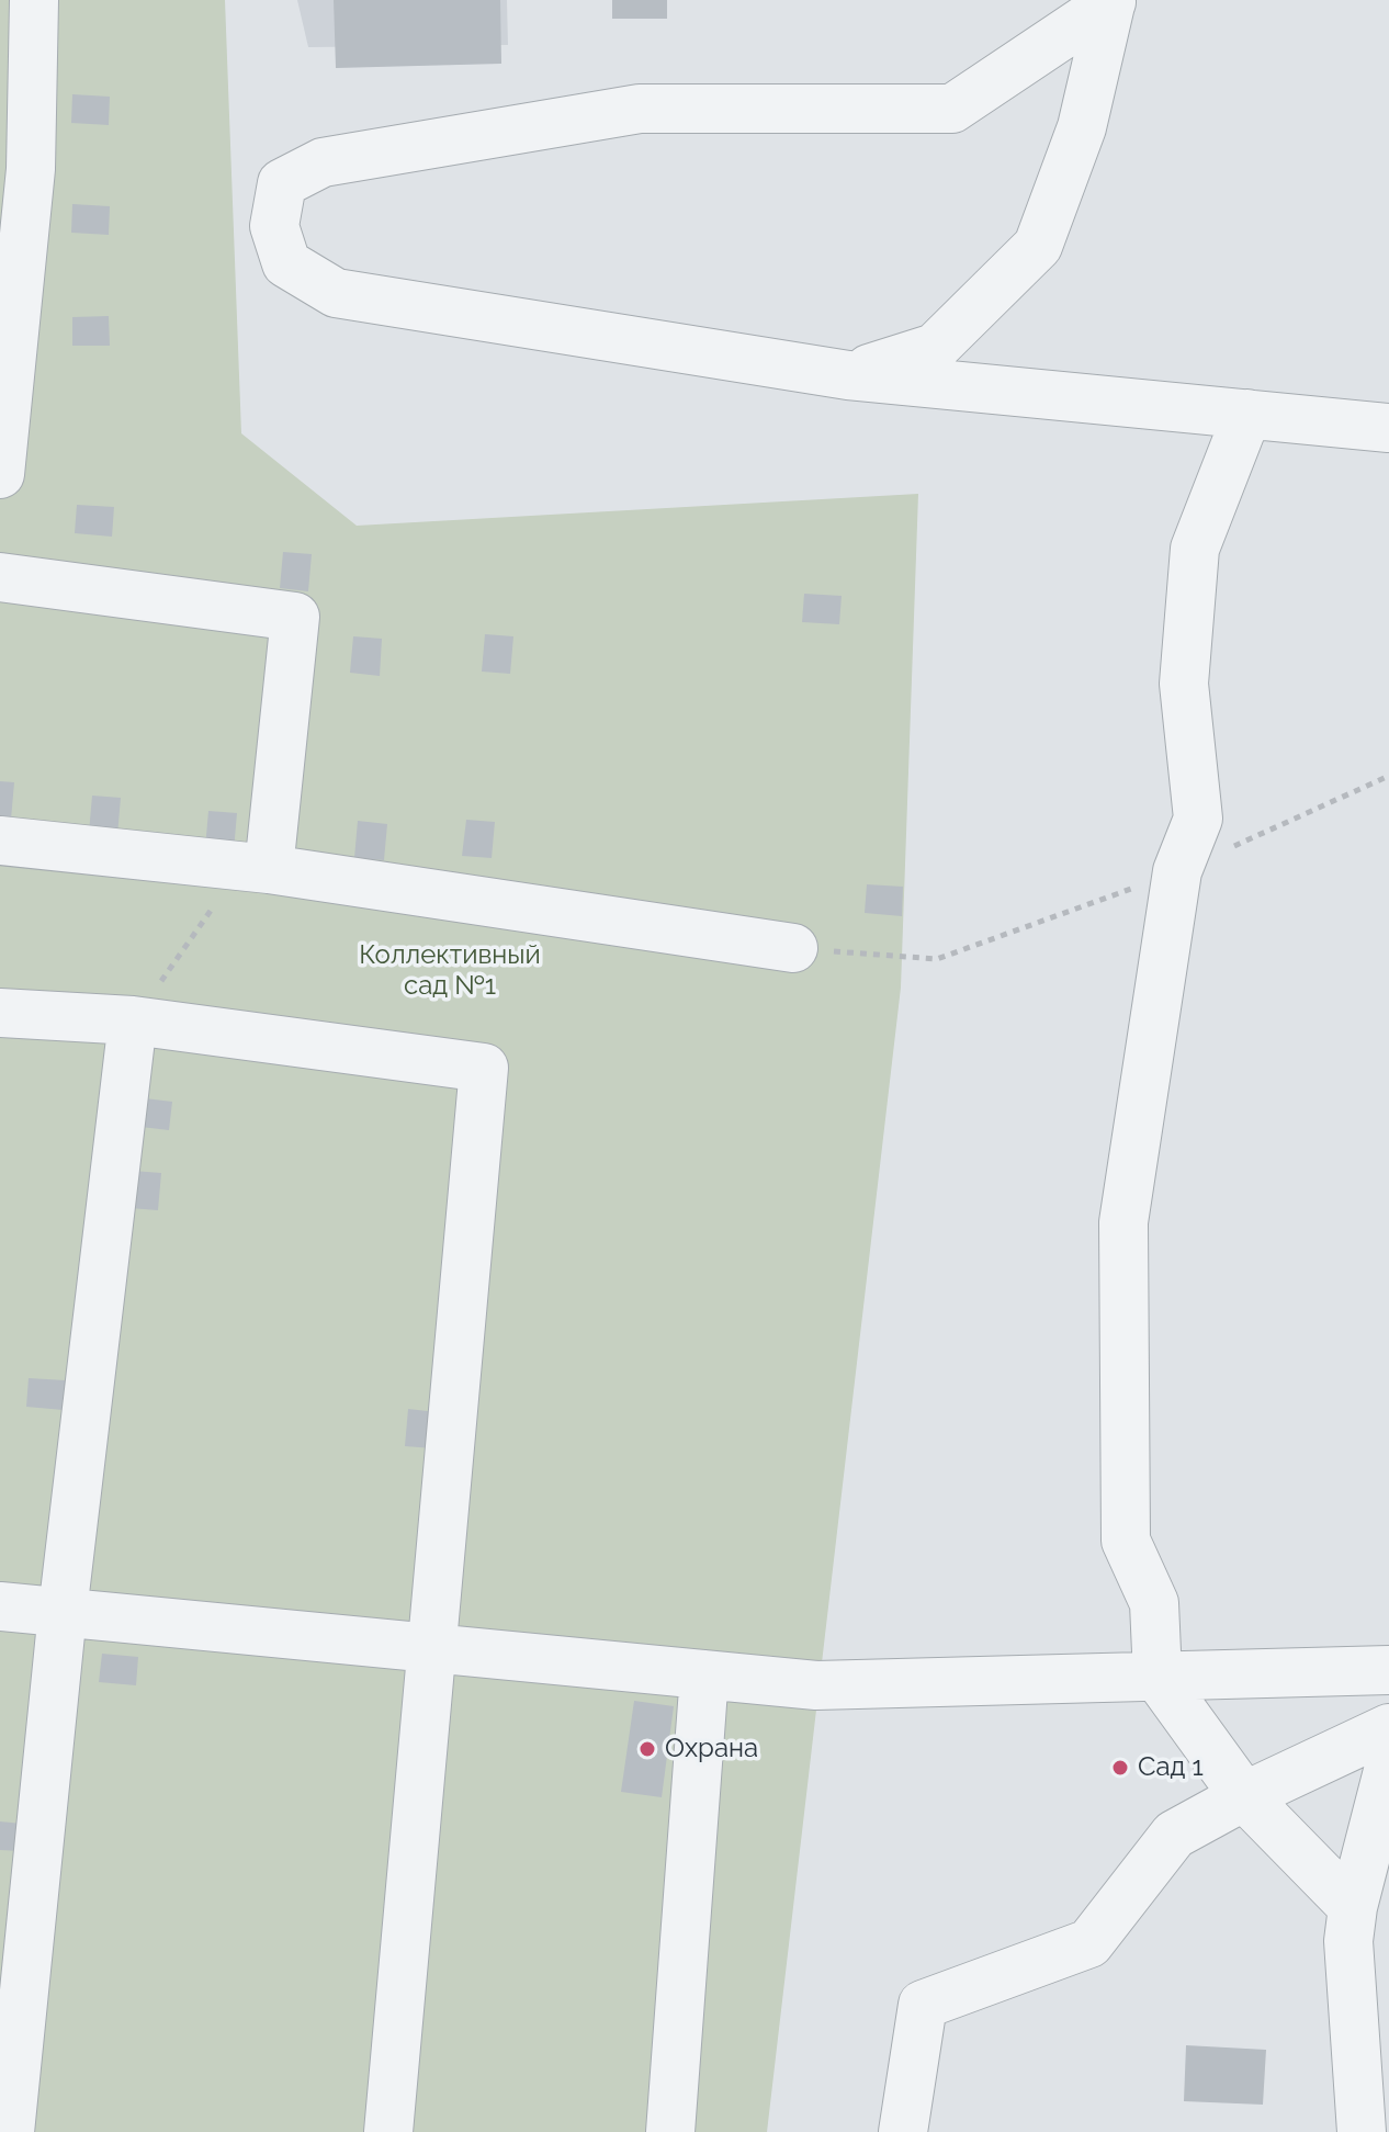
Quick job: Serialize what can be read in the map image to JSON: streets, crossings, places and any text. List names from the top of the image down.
{
  "parks": ["Коллективный сад №1"],
  "places": ["Охрана", "Сад 1"]
}
